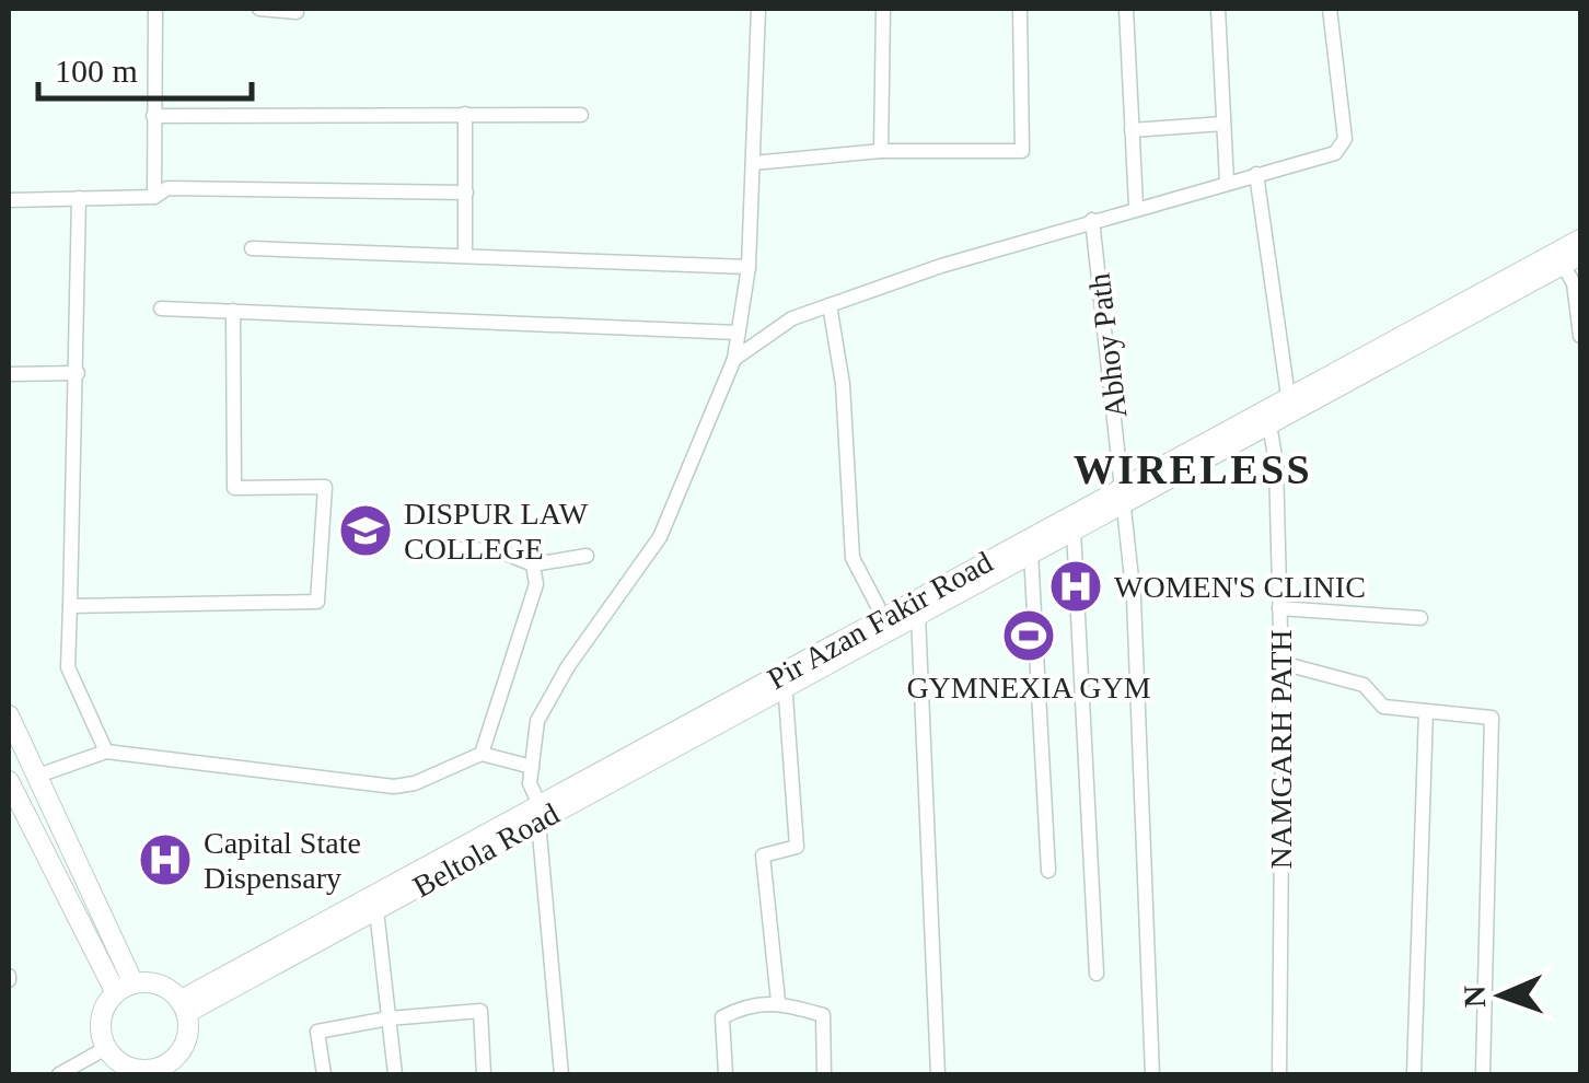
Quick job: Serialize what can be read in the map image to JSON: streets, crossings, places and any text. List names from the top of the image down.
{
  "streets": {
    "main road": ["Pir Azan Fakir Road", "Beltola Road"],
    "street": ["Abhoy Path", "NAMGARH PATH"]
  },
  "crossings": [
    ["Abhoy Path", "Pir Azan Fakir Road"],
    ["Pir Azan Fakir Road", "NAMGARH PATH"],
    ["Pir Azan Fakir Road", "Beltola Road"]
  ],
  "districts": ["WIRELESS"],
  "places": {
    "school or university": ["DISPUR LAW COLLEGE"],
    "hospital": ["WOMEN'S CLINIC", "Capital State Dispensary"],
    "sports": ["GYMNEXIA GYM"]
  },
  "scale_bar": "100 m",
  "north": "left"
}
